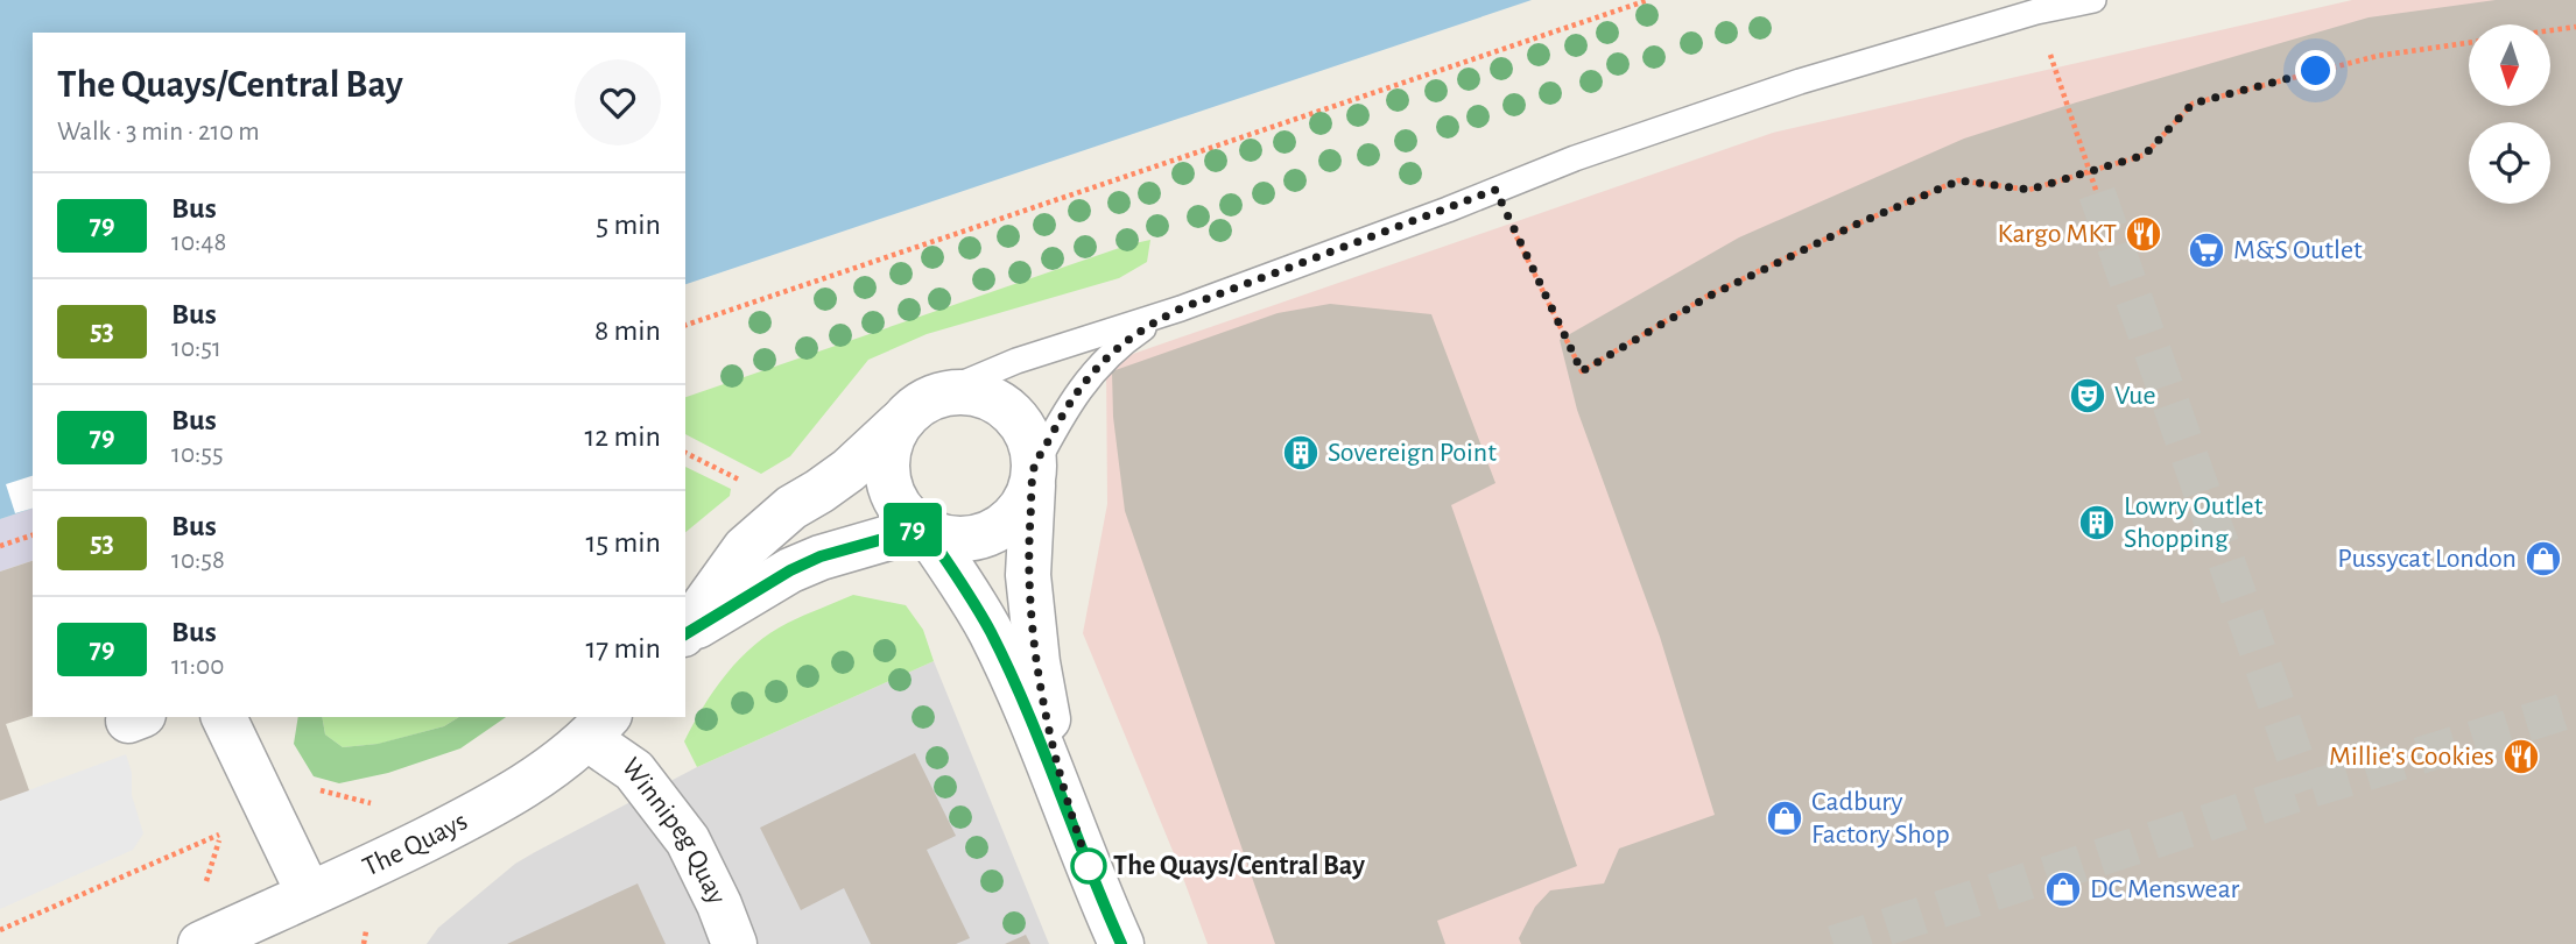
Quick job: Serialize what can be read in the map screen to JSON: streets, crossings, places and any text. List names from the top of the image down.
{
  "streets": {
    "street": ["Winnipeg Quay", "The Quays"]
  },
  "crossings": [
    ["Winnipeg Quay", "The Quays"]
  ],
  "places": {
    "restaurant": ["Kargo MKT", "Millie's Cookies"],
    "supermarket": ["M&S Outlet"],
    "theatre": ["Vue"],
    "building": ["Sovereign Point", "Lowry Outlet Shopping"],
    "shop": ["Pussycat London", "Cadbury Factory Shop", "DC Menswear"],
    "other": ["The Quays/Central Bay"]
  },
  "lines": ["bus line 79"],
  "north": "bottom",
  "page": {
    "on_map": "79",
    "heading": ["The Quays/Central Bay", "Walk · 3 min · 210 m"],
    "list": [
      {
        "mark": "79",
        "name": "Bus",
        "note": "10:48",
        "value": "5 min"
      },
      {
        "mark": "53",
        "name": "Bus",
        "note": "10:51",
        "value": "8 min"
      },
      {
        "mark": "79",
        "name": "Bus",
        "note": "10:55",
        "value": "12 min"
      },
      {
        "mark": "53",
        "name": "Bus",
        "note": "10:58",
        "value": "15 min"
      },
      {
        "mark": "79",
        "name": "Bus",
        "note": "11:00",
        "value": "17 min"
      }
    ]
  }
}
